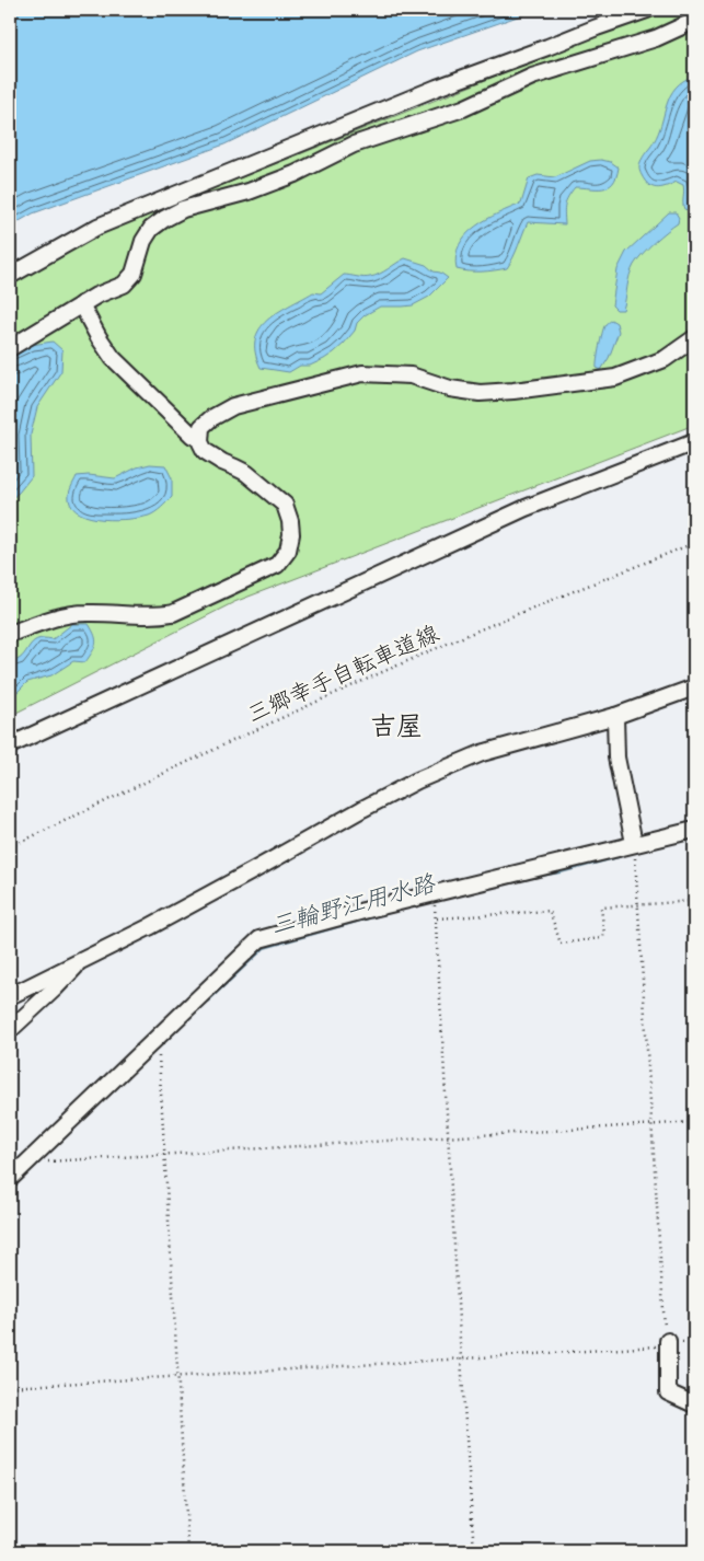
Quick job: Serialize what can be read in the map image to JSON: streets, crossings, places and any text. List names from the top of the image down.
{
  "streets": {
    "path": ["三郷幸手自転車道線"]
  },
  "districts": ["吉屋"],
  "water": ["三輪野江用水路"]
}
